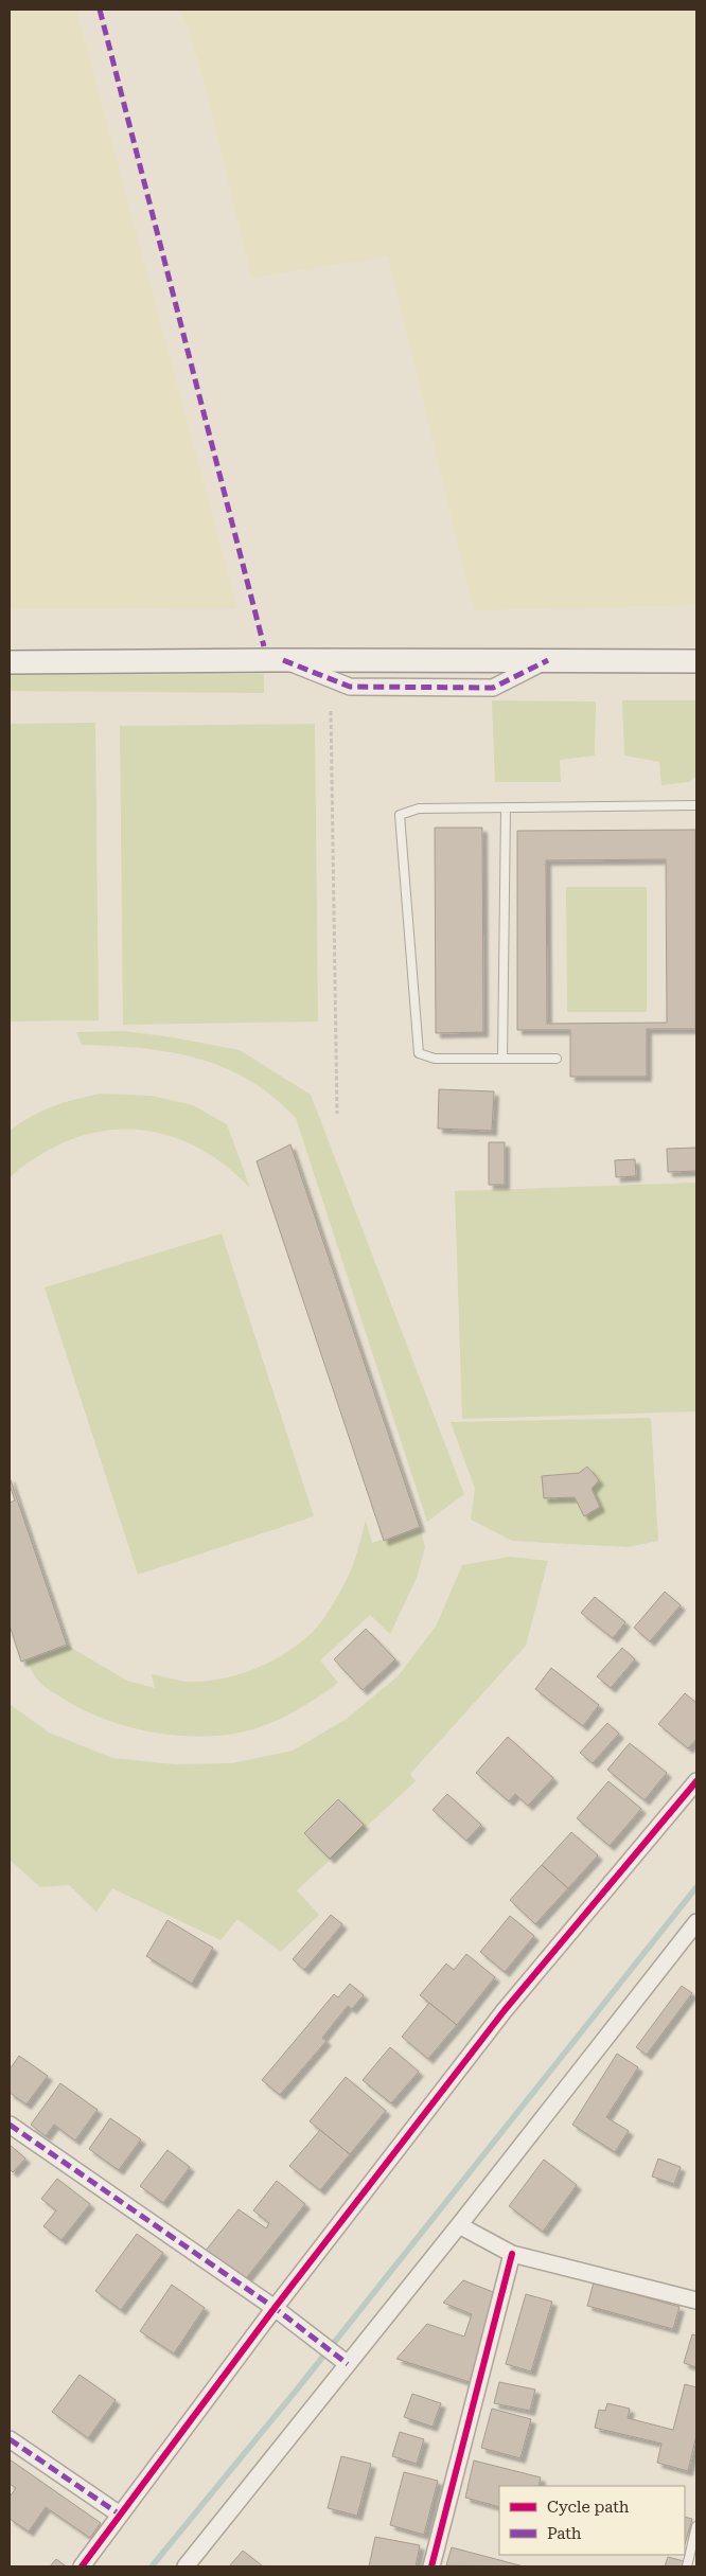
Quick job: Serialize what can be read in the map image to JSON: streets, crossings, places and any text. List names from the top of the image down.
{
  "legend": ["Cycle path", "Path"]
}
